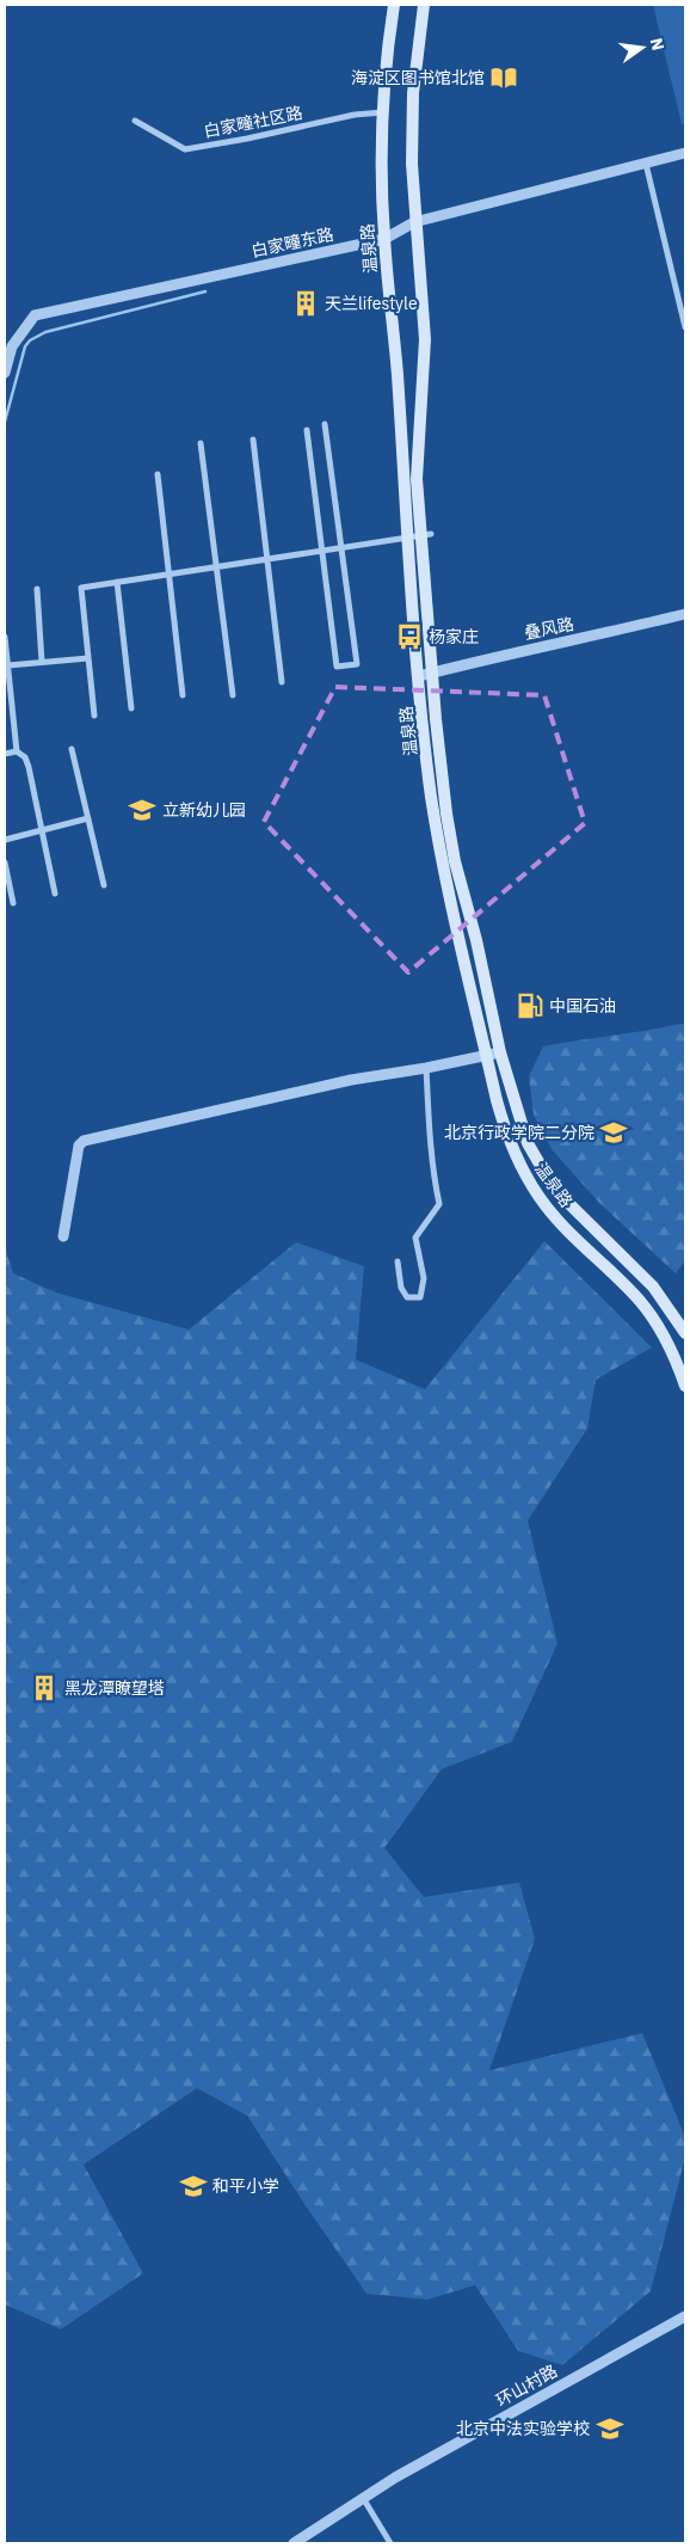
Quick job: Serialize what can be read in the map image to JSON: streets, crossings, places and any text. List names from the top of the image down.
{
  "streets": {
    "main road": ["温泉路"],
    "street": [
      "白家疃社区路",
      "白家疃东路",
      "叠风路",
      "环山村路"
    ]
  },
  "crossings": [
    ["白家疃社区路", "温泉路"],
    ["白家疃东路", "温泉路"],
    ["温泉路", "叠风路"]
  ],
  "places": {
    "library": ["海淀区图书馆北馆"],
    "building": ["天兰lifestyle", "黑龙潭瞭望塔"],
    "bus stop": ["杨家庄"],
    "school or university": [
      "立新幼儿园",
      "北京行政学院二分院",
      "和平小学",
      "北京中法实验学校"
    ],
    "fuel station": ["中国石油"]
  },
  "north": "right"
}
